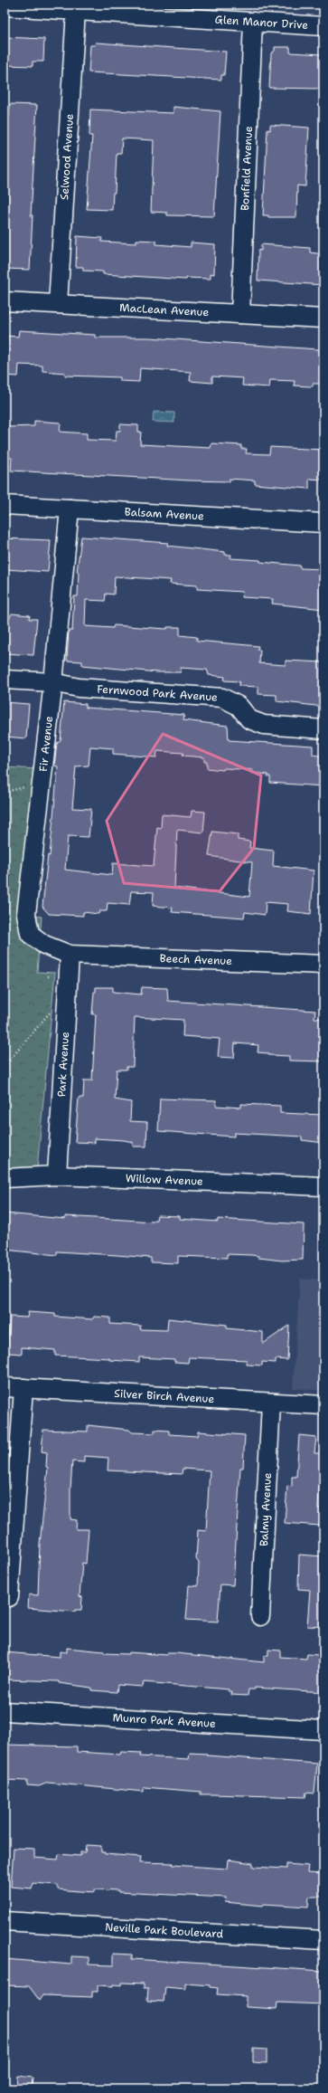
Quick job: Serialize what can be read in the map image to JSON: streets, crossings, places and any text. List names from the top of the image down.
{
  "streets": {
    "street": [
      "Glen Manor Drive",
      "Selwood Avenue",
      "Bonfield Avenue",
      "MacLean Avenue",
      "Balsam Avenue",
      "Fernwood Park Avenue",
      "Fir Avenue",
      "Beech Avenue",
      "Park Avenue",
      "Willow Avenue",
      "Silver Birch Avenue",
      "Balmy Avenue",
      "Munro Park Avenue",
      "Neville Park Boulevard"
    ]
  },
  "crossings": [
    ["Glen Manor Drive", "Selwood Avenue"],
    ["Glen Manor Drive", "Bonfield Avenue"],
    ["Selwood Avenue", "MacLean Avenue"],
    ["Bonfield Avenue", "MacLean Avenue"],
    ["Balsam Avenue", "Fir Avenue"],
    ["Fernwood Park Avenue", "Fir Avenue"],
    ["Fir Avenue", "Beech Avenue"],
    ["Fir Avenue", "Park Avenue"],
    ["Beech Avenue", "Park Avenue"],
    ["Park Avenue", "Willow Avenue"],
    ["Silver Birch Avenue", "Balmy Avenue"]
  ]
}
